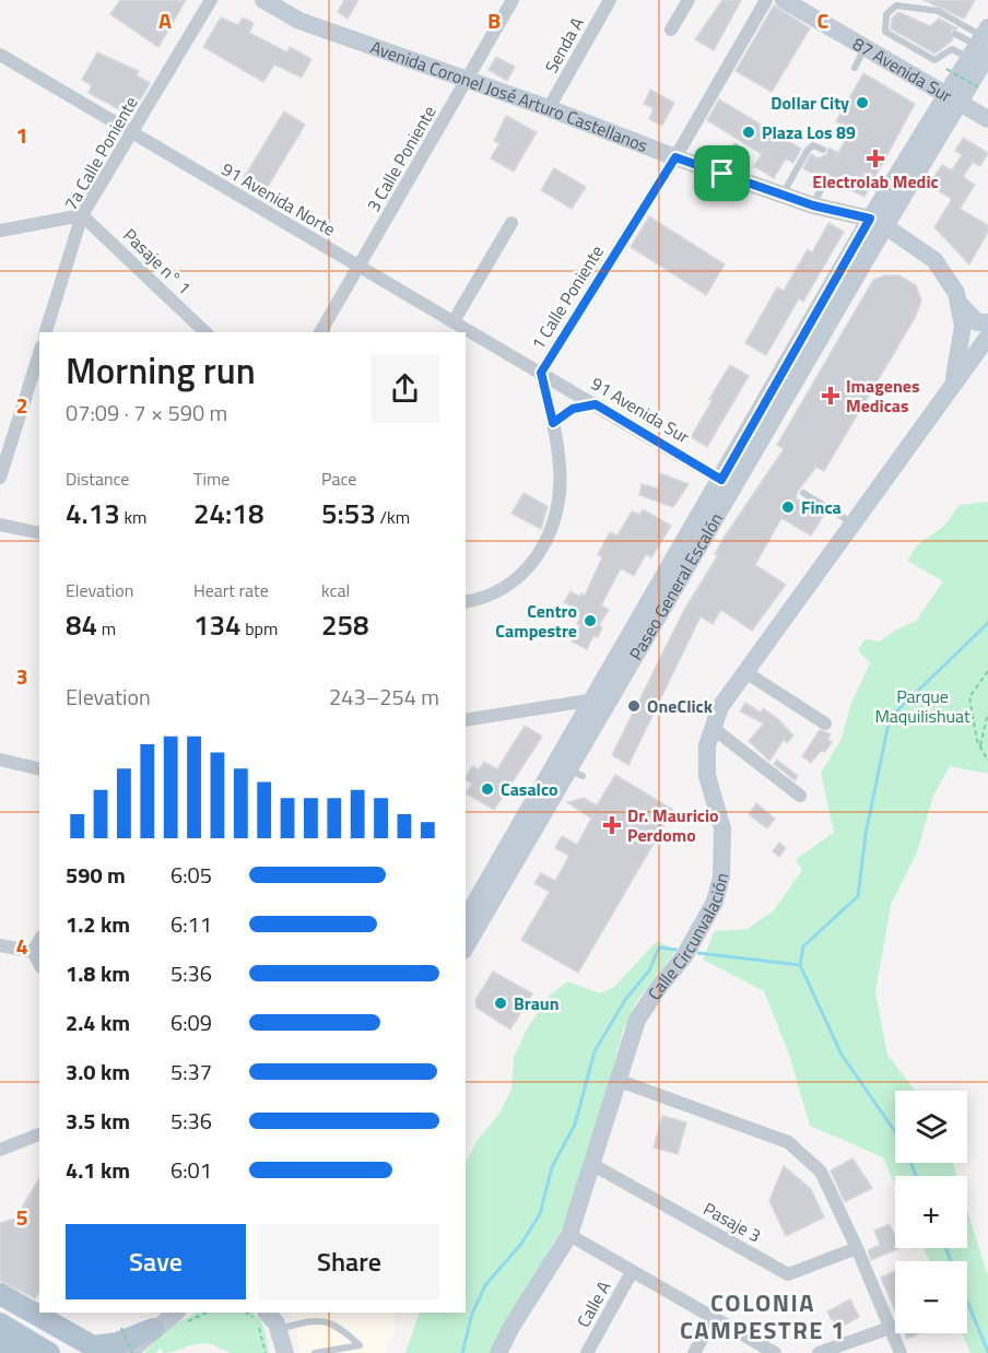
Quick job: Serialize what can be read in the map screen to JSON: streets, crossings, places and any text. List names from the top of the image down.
{
  "streets": {
    "street": [
      "Senda A",
      "87 Avenida Sur",
      "Avenida Coronel José Arturo Castellanos",
      "7a Calle Poniente",
      "3 Calle Poniente",
      "91 Avenida Norte",
      "Pasaje n° 1",
      "1 Calle Poniente",
      "91 Avenida Sur",
      "Paseo General Escalón",
      "Calle Circunvalación",
      "Pasaje 3",
      "Calle A"
    ]
  },
  "crossings": [
    ["Senda A", "Avenida Coronel José Arturo Castellanos"],
    ["87 Avenida Sur", "Paseo General Escalón"],
    ["Avenida Coronel José Arturo Castellanos", "3 Calle Poniente"],
    ["Avenida Coronel José Arturo Castellanos", "1 Calle Poniente"],
    ["Avenida Coronel José Arturo Castellanos", "Paseo General Escalón"],
    ["7a Calle Poniente", "91 Avenida Norte"],
    ["7a Calle Poniente", "Pasaje n° 1"],
    ["3 Calle Poniente", "91 Avenida Norte"],
    ["91 Avenida Norte", "1 Calle Poniente"],
    ["91 Avenida Norte", "91 Avenida Sur"],
    ["1 Calle Poniente", "91 Avenida Sur"],
    ["91 Avenida Sur", "Paseo General Escalón"],
    ["Calle Circunvalación", "Pasaje 3"]
  ],
  "districts": ["COLONIA CAMPESTRE 1"],
  "parks": ["Parque Maquilishuat"],
  "places": {
    "other": [
      "Dollar City",
      "Plaza Los 89",
      "Finca",
      "Centro Campestre",
      "OneClick",
      "Casalco",
      "Braun"
    ],
    "health": ["Electrolab Medic", "Imagenes Medicas", "Dr. Mauricio Perdomo"]
  },
  "page": {
    "heading": ["Morning run", "07:09 · 7 × 590 m"],
    "stats": [
      ["Distance", "4.13 km"],
      ["Time", "24:18"],
      ["Pace", "5:53 /km"],
      ["Elevation", "84 m"],
      ["Heart rate", "134 bpm"],
      ["kcal", "258"]
    ],
    "chart": ["Elevation", "243–254 m"],
    "list": [
      {
        "name": "590 m",
        "note": "6:05"
      },
      {
        "name": "1.2 km",
        "note": "6:11"
      },
      {
        "name": "1.8 km",
        "note": "5:36"
      },
      {
        "name": "2.4 km",
        "note": "6:09"
      },
      {
        "name": "3.0 km",
        "note": "5:37"
      },
      {
        "name": "3.5 km",
        "note": "5:36"
      },
      {
        "name": "4.1 km",
        "note": "6:01"
      }
    ],
    "map_buttons": ["+", "−"],
    "buttons": ["Save", "Share"]
  },
  "grid": {
    "columns": ["A", "B", "C"],
    "rows": [
      "1",
      "2",
      "3",
      "4",
      "5"
    ]
  }
}
